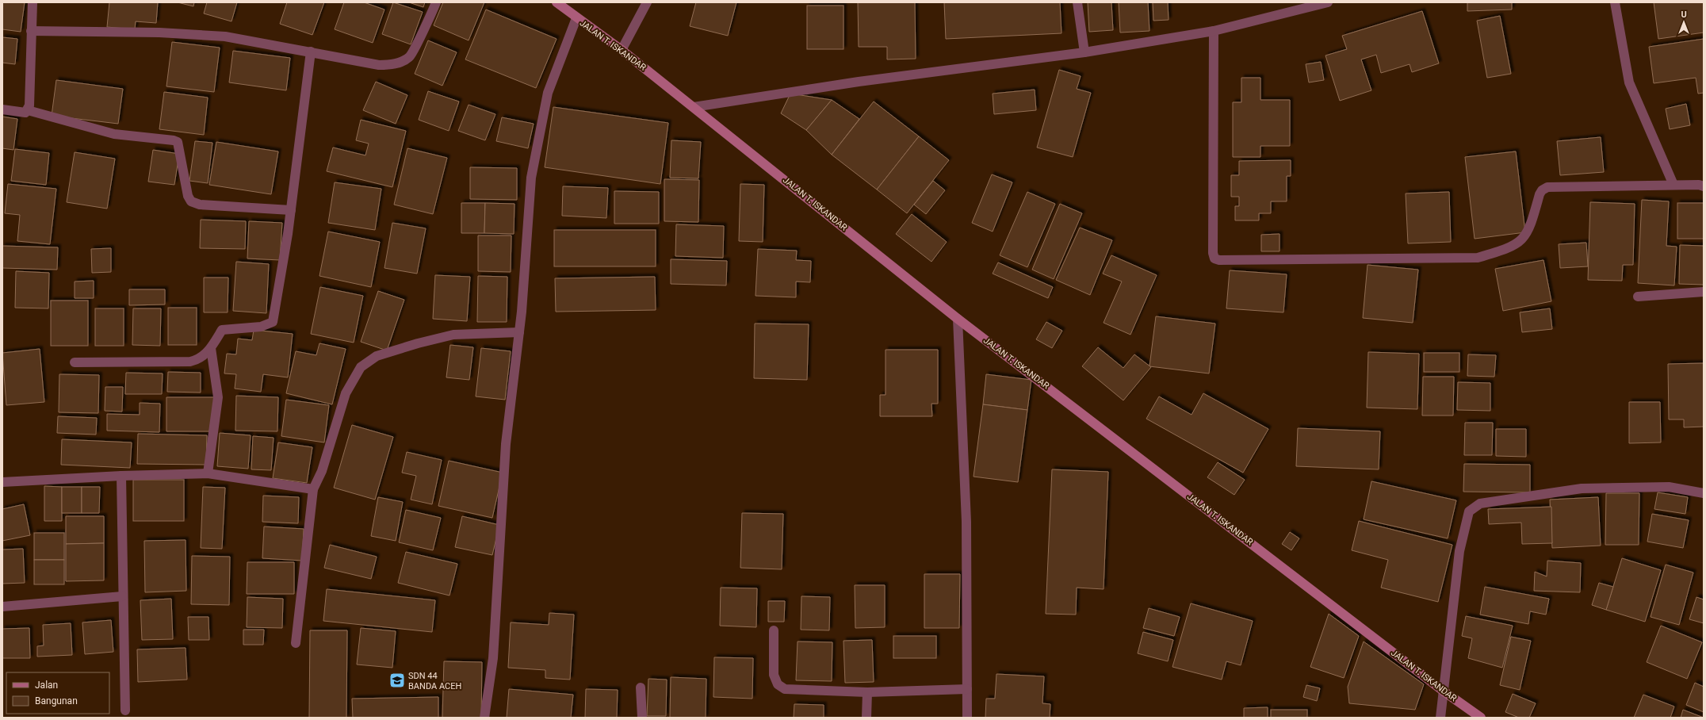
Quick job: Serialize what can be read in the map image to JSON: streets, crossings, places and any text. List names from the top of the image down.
{
  "streets": {
    "street": ["JALAN T. ISKANDAR"]
  },
  "places": {
    "school or university": ["SDN 44 BANDA ACEH"]
  },
  "legend": ["Jalan", "Bangunan"],
  "north": "top"
}
